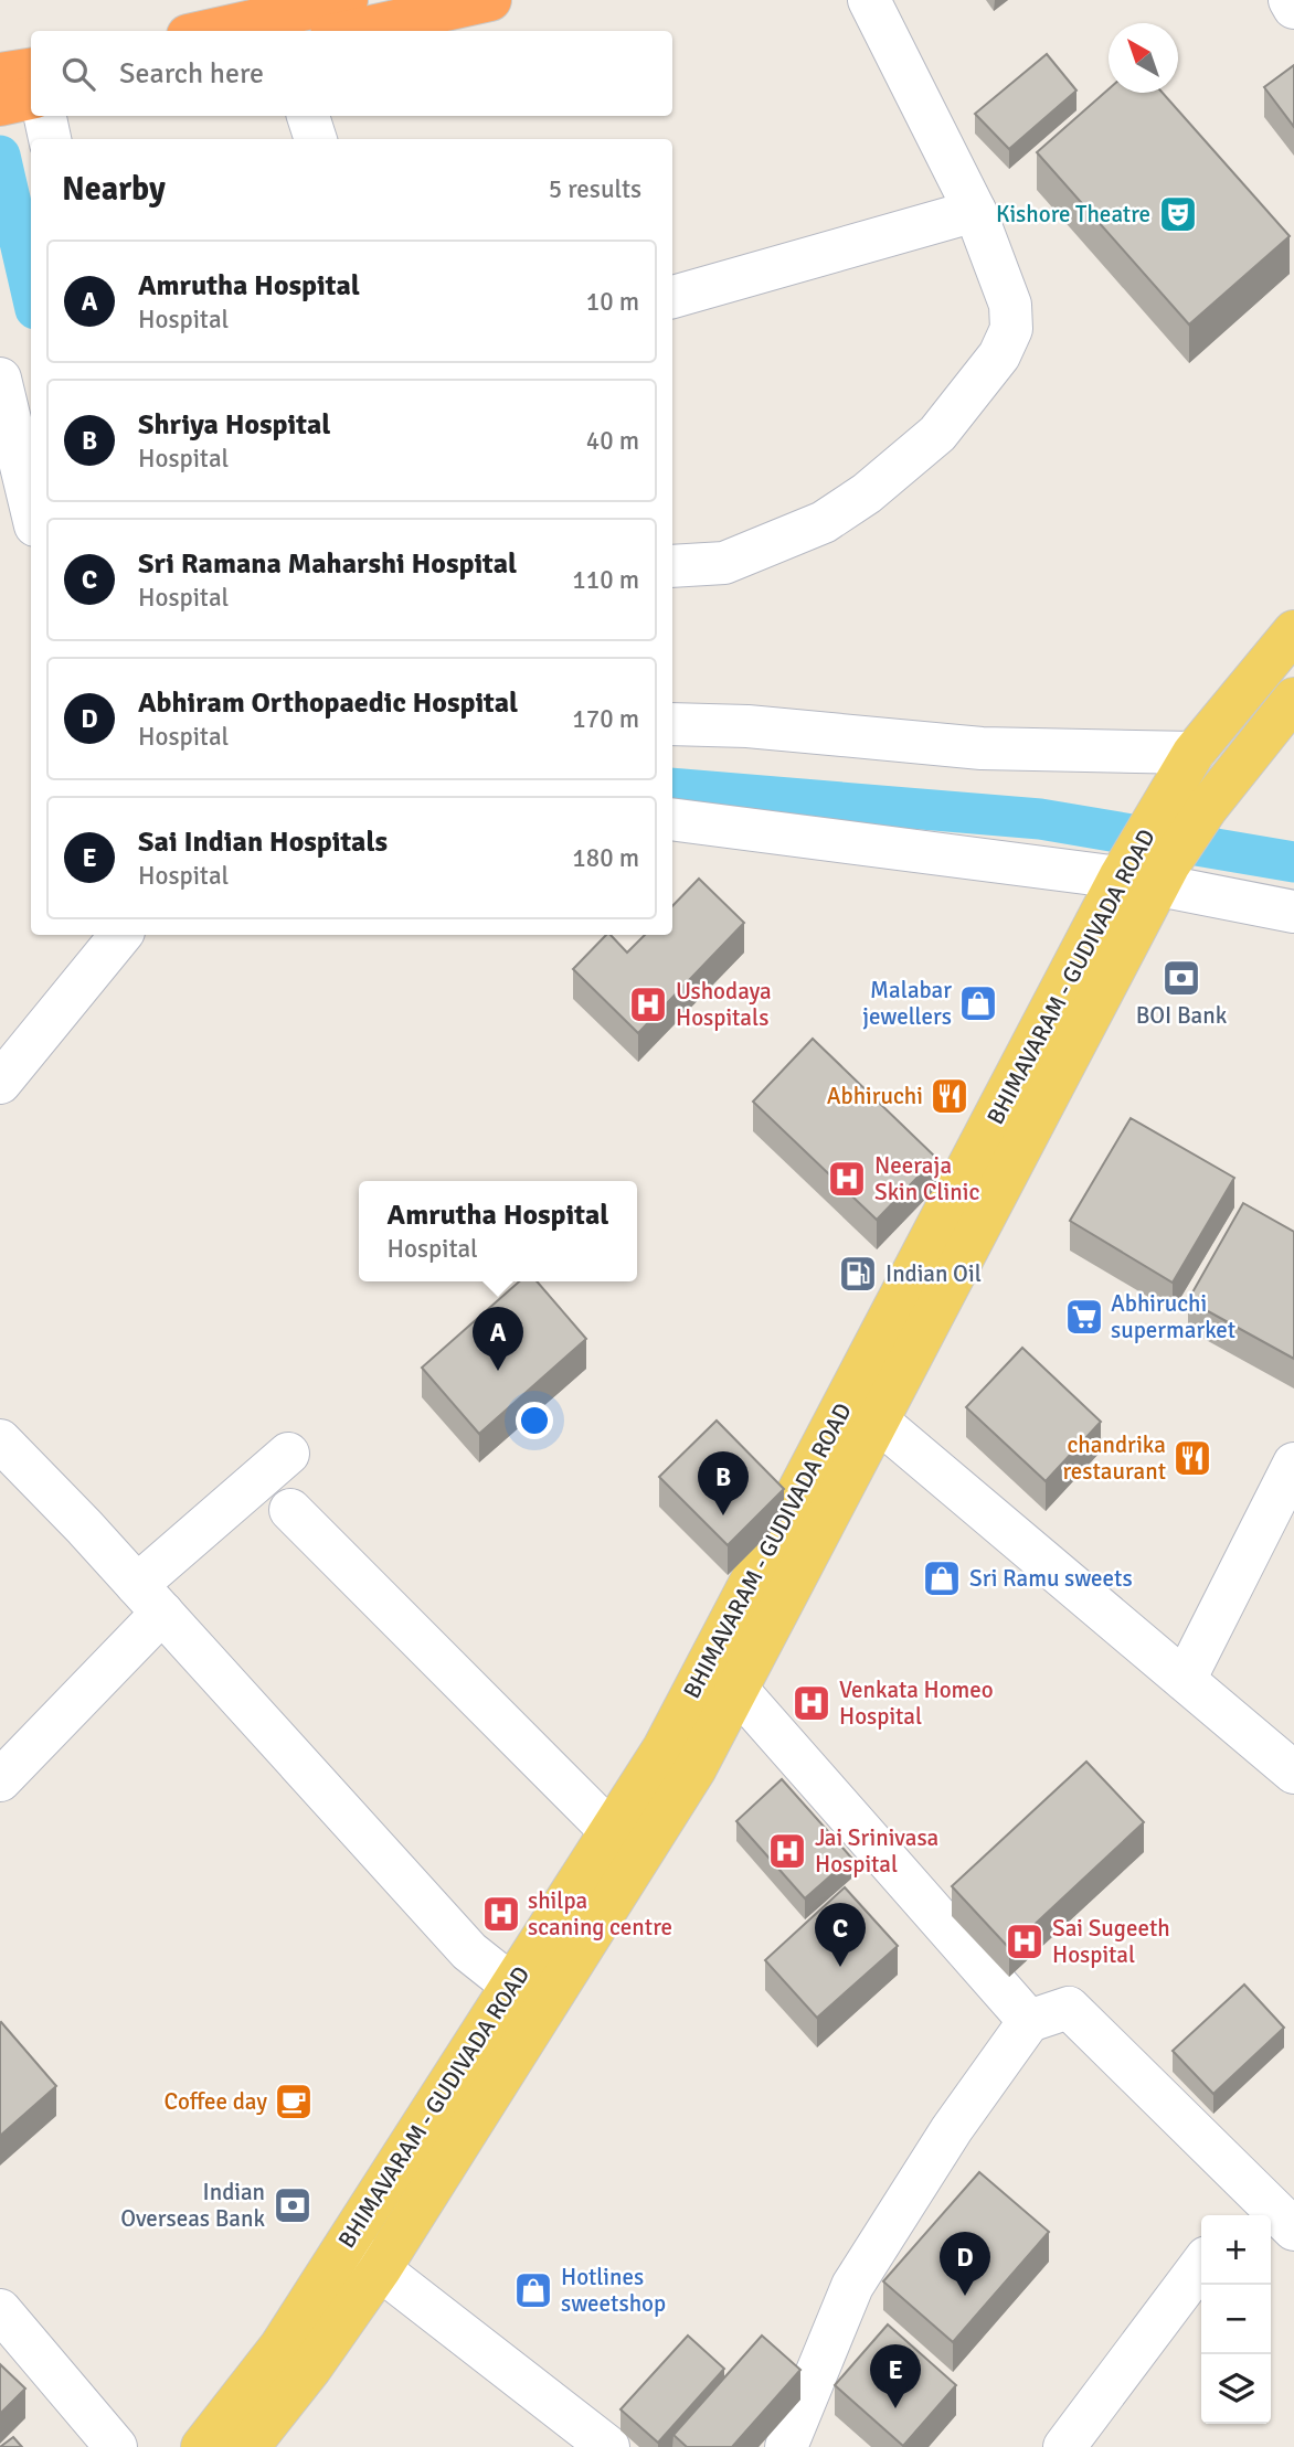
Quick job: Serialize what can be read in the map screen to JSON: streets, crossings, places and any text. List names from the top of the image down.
{
  "streets": {
    "main road": ["BHIMAVARAM - GUDIVADA ROAD"]
  },
  "places": {
    "theatre": ["Kishore Theatre"],
    "bank": ["BOI Bank", "Indian Overseas Bank"],
    "shop": ["Malabar jewellers", "Sri Ramu sweets", "Hotlines sweetshop"],
    "hospital": [
      "Ushodaya Hospitals",
      "Neeraja Skin Clinic",
      "Venkata Homeo Hospital",
      "Jai Srinivasa Hospital",
      "shilpa scaning centre",
      "Sai Sugeeth Hospital"
    ],
    "restaurant": ["Abhiruchi", "chandrika restaurant"],
    "fuel station": ["Indian Oil"],
    "supermarket": ["Abhiruchi supermarket"],
    "cafe": ["Coffee day"]
  },
  "north": "top left",
  "page": {
    "search": "Search here",
    "heading": ["Nearby", "5 results"],
    "list": [
      {
        "mark": "A",
        "name": "Amrutha Hospital",
        "note": "Hospital",
        "value": "10 m"
      },
      {
        "mark": "B",
        "name": "Shriya Hospital",
        "note": "Hospital",
        "value": "40 m"
      },
      {
        "mark": "C",
        "name": "Sri Ramana Maharshi Hospital",
        "note": "Hospital",
        "value": "110 m"
      },
      {
        "mark": "D",
        "name": "Abhiram Orthopaedic Hospital",
        "note": "Hospital",
        "value": "170 m"
      },
      {
        "mark": "E",
        "name": "Sai Indian Hospitals",
        "note": "Hospital",
        "value": "180 m"
      }
    ],
    "popup": ["Amrutha Hospital", "Hospital"],
    "pins": [
      "A",
      "B",
      "C",
      "D",
      "E"
    ],
    "map_buttons": ["+", "−"]
  }
}
